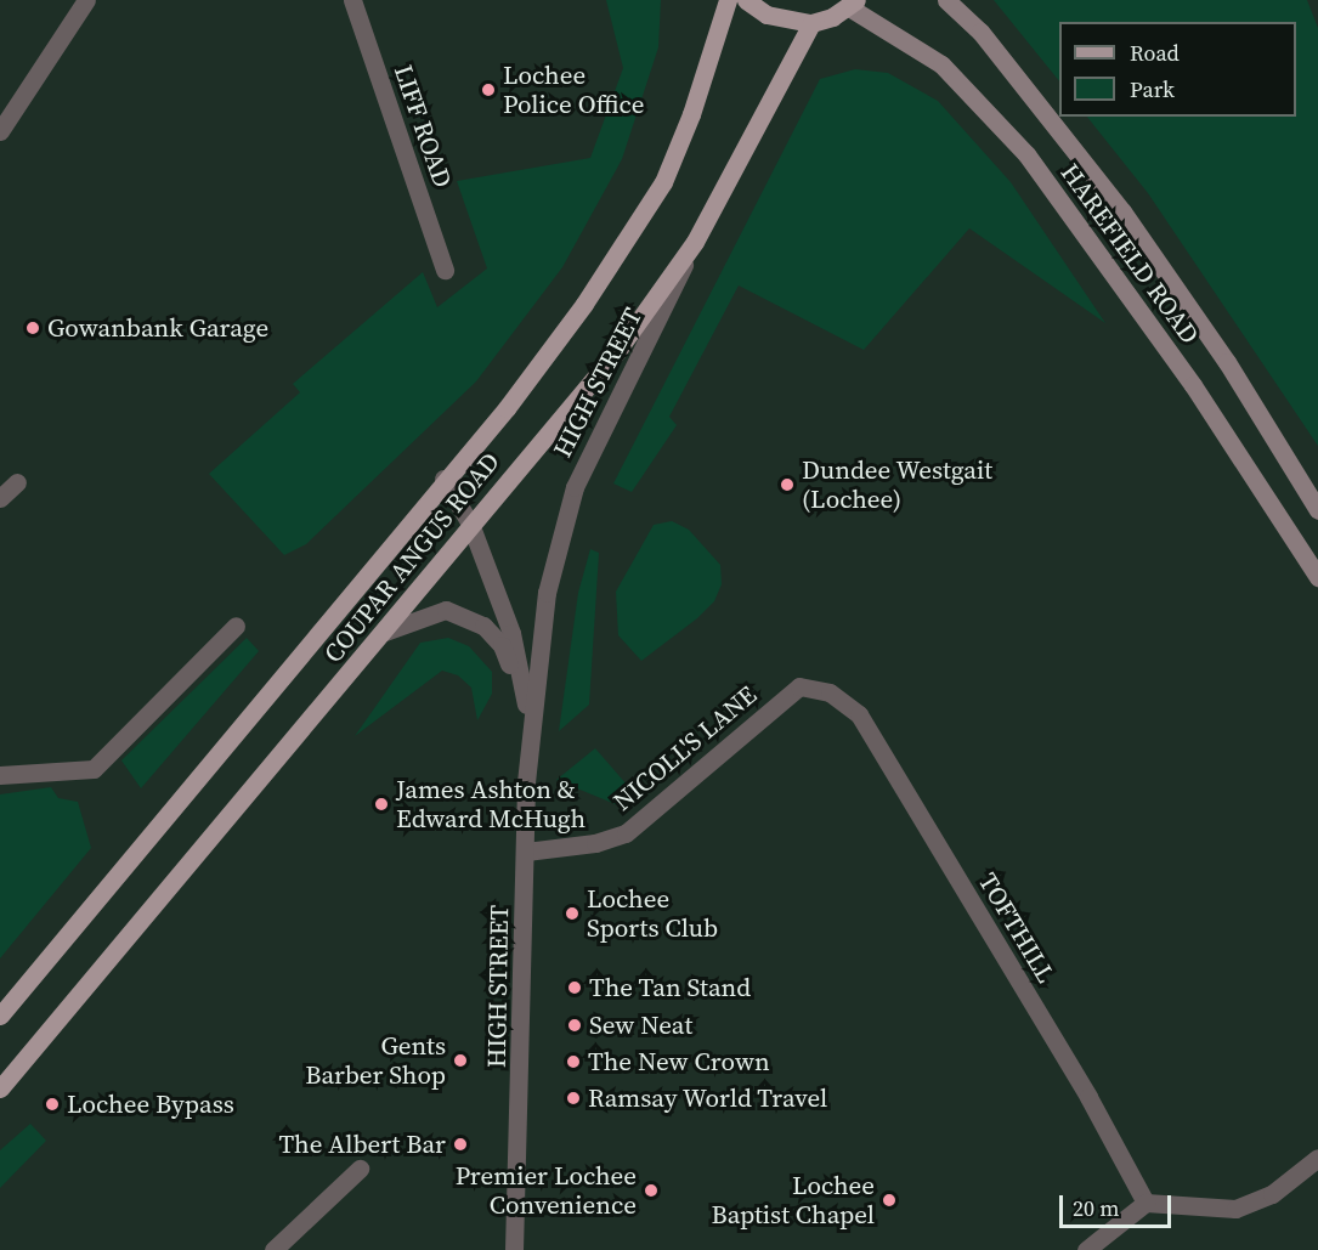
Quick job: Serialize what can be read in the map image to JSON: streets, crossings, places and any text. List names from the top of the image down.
{
  "streets": {
    "main road": ["COUPAR ANGUS ROAD"],
    "street": [
      "LIFF ROAD",
      "HAREFIELD ROAD",
      "HIGH STREET",
      "NICOLL'S LANE",
      "TOFTHILL"
    ]
  },
  "crossings": [
    ["HIGH STREET", "COUPAR ANGUS ROAD"],
    ["HIGH STREET", "NICOLL'S LANE"],
    ["NICOLL'S LANE", "TOFTHILL"]
  ],
  "places": [
    "Lochee Police Office",
    "Gowanbank Garage",
    "Dundee Westgait (Lochee)",
    "James Ashton & Edward McHugh",
    "Lochee Sports Club",
    "The Tan Stand",
    "Sew Neat",
    "Gents Barber Shop",
    "The New Crown",
    "Ramsay World Travel",
    "Lochee Bypass",
    "The Albert Bar",
    "Premier Lochee Convenience",
    "Lochee Baptist Chapel"
  ],
  "legend": ["Road", "Park"],
  "scale_bar": "20 m"
}
